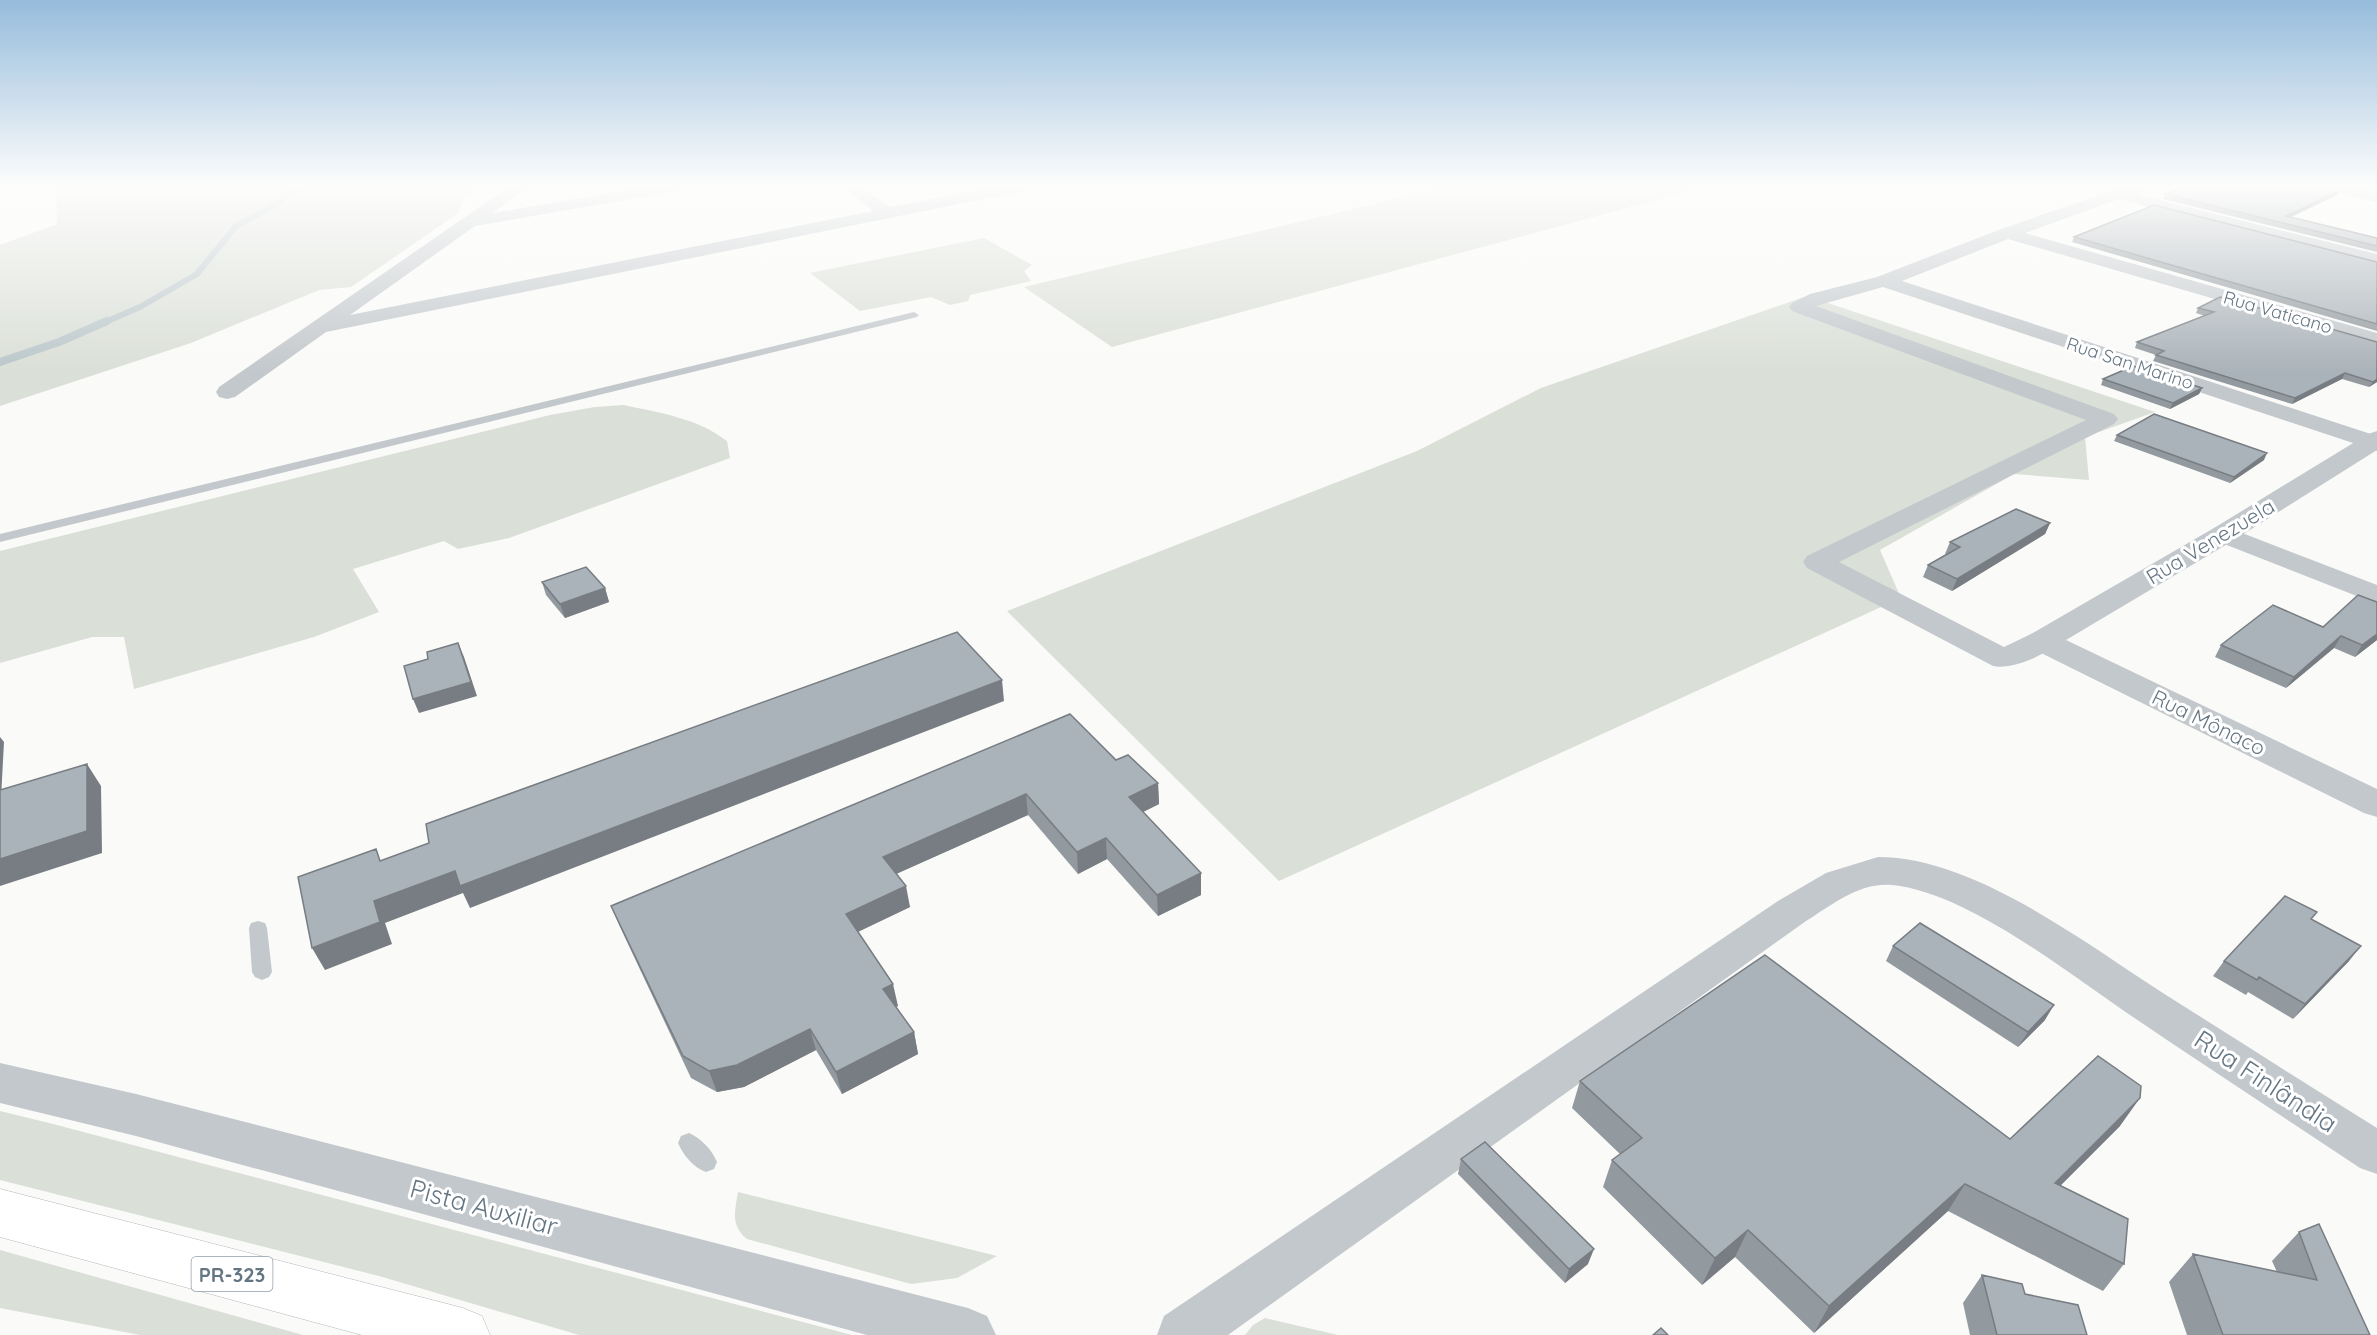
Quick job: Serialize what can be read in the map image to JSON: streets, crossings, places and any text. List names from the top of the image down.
{
  "streets": {
    "highway": ["PR-323"],
    "street": [
      "Rua Vaticano",
      "Rua San Marino",
      "Rua Venezuela",
      "Rua Mônaco",
      "Rua Finlândia",
      "Pista Auxiliar"
    ]
  },
  "crossings": [
    ["Rua San Marino", "Rua Venezuela"],
    ["Rua Venezuela", "Rua Mônaco"]
  ]
}
